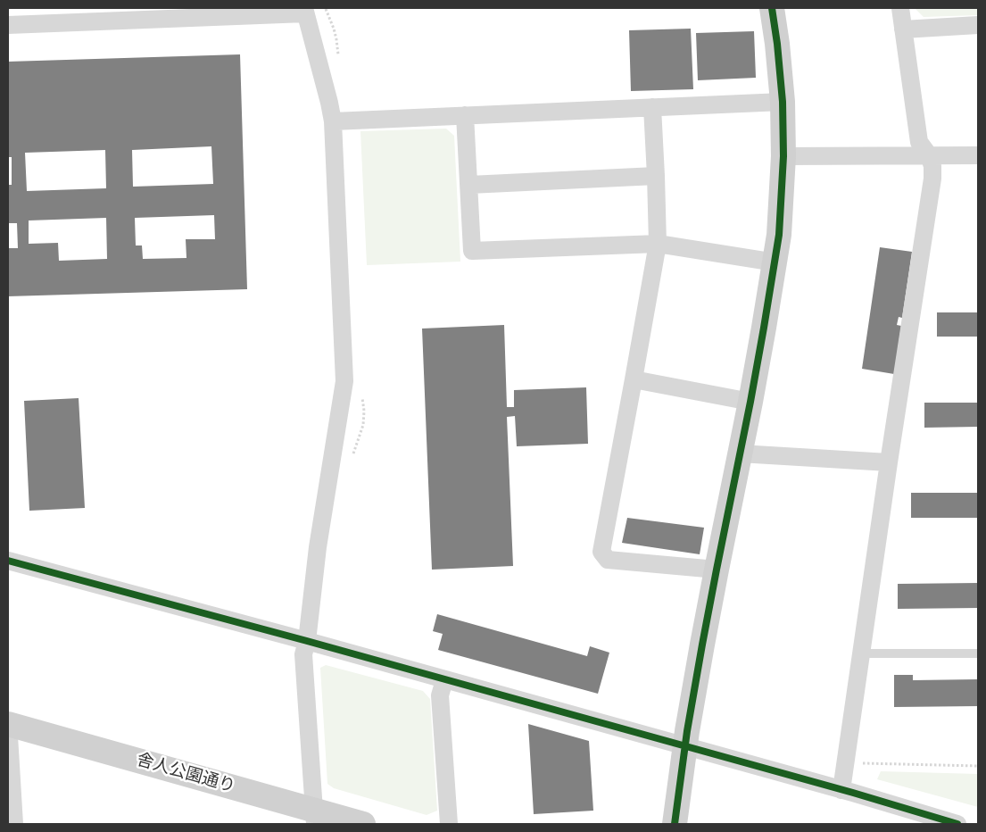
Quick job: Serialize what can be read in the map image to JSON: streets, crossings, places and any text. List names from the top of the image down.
{
  "streets": {
    "street": ["舎人公園通り"]
  }
}
